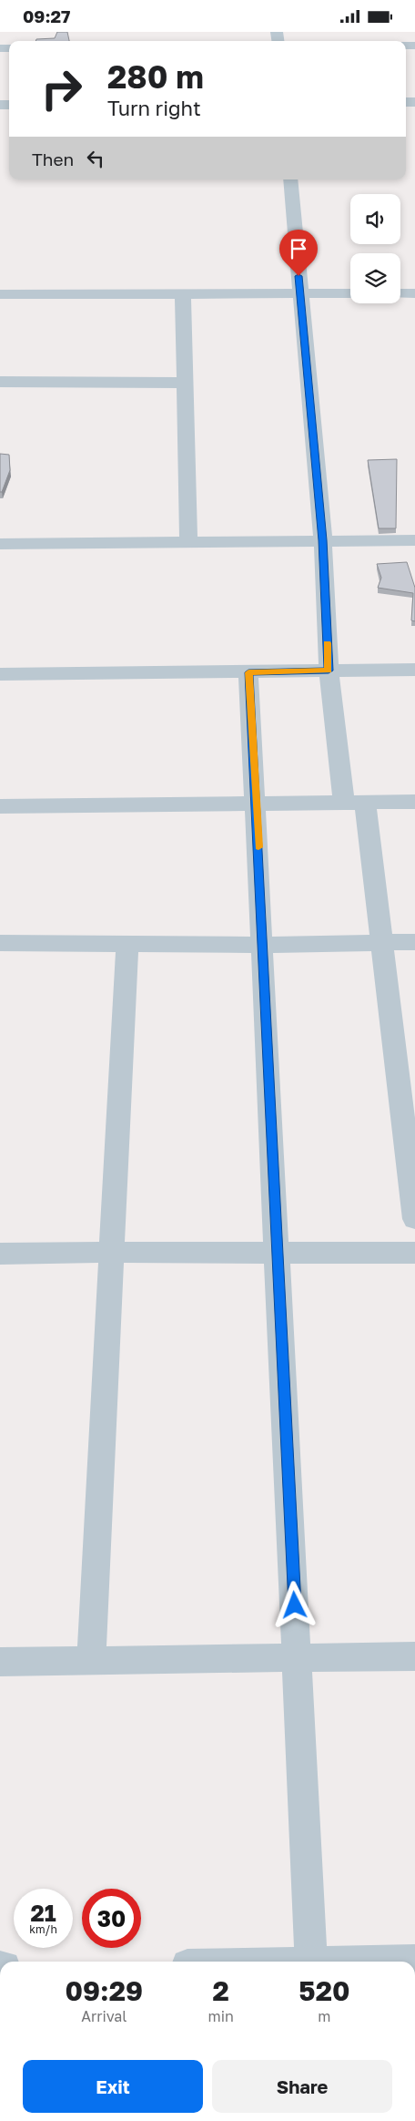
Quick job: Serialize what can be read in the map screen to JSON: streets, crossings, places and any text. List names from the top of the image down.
{
  "page": {
    "status": "09:27",
    "turn": ["280 m", "Turn right"],
    "then": "Then",
    "speed": "21 km/h",
    "limit": "30",
    "eta": [
      "09:29",
      "Arrival",
      "2",
      "min",
      "520",
      "m"
    ],
    "buttons": ["Exit", "Share"]
  }
}
